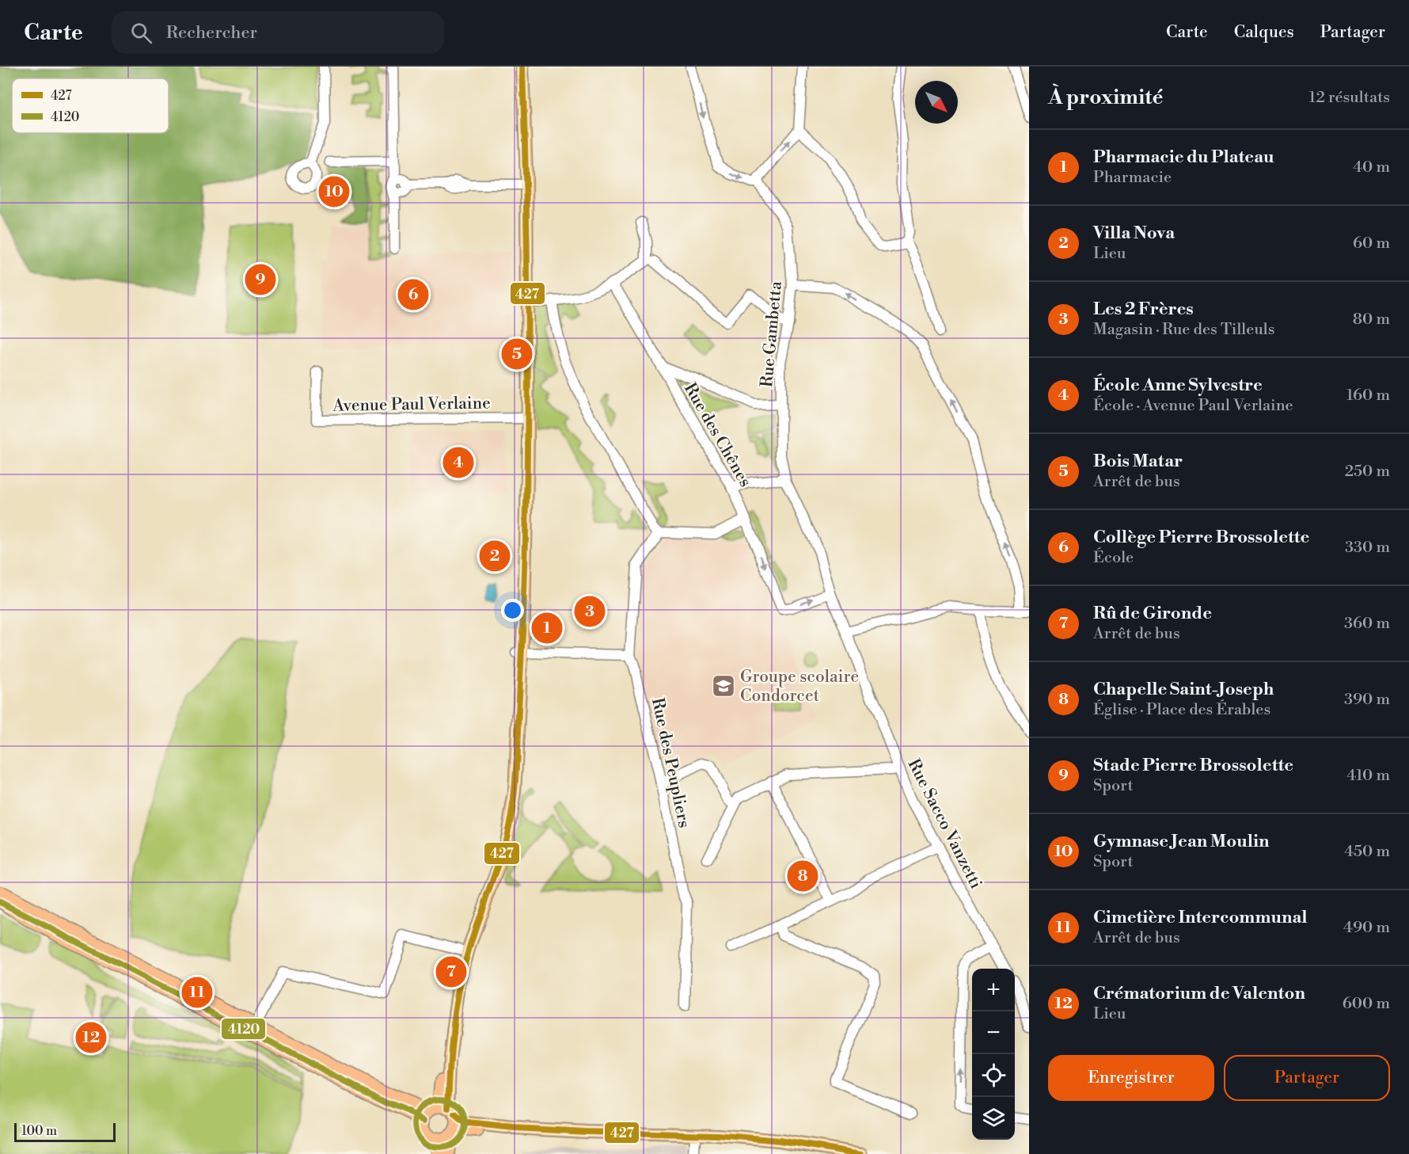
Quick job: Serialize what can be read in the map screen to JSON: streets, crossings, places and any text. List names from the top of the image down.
{
  "streets": {
    "street": [
      "Rue Gambetta",
      "Avenue Paul Verlaine",
      "Rue des Chênes",
      "Rue des Peupliers",
      "Rue Sacco Vanzetti"
    ]
  },
  "crossings": [
    ["Rue Gambetta", "Rue des Chênes"],
    ["Rue Gambetta", "Rue Sacco Vanzetti"]
  ],
  "places": {
    "school or university": ["Groupe scolaire Condorcet"]
  },
  "lines": ["transit line 427", "transit line 4120"],
  "legend": ["427", "4120"],
  "scale_bar": "100 m",
  "north": "bottom right",
  "page": {
    "header": "Carte",
    "search": "Rechercher",
    "nav": ["Carte", "Calques", "Partager"],
    "heading": ["À proximité", "12 résultats"],
    "list": [
      {
        "mark": "1",
        "name": "Pharmacie du Plateau",
        "note": "Pharmacie",
        "value": "40 m"
      },
      {
        "mark": "2",
        "name": "Villa Nova",
        "note": "Lieu",
        "value": "60 m"
      },
      {
        "mark": "3",
        "name": "Les 2 Frères",
        "note": "Magasin · Rue des Tilleuls",
        "value": "80 m"
      },
      {
        "mark": "4",
        "name": "École Anne Sylvestre",
        "note": "École · Avenue Paul Verlaine",
        "value": "160 m"
      },
      {
        "mark": "5",
        "name": "Bois Matar",
        "note": "Arrêt de bus",
        "value": "250 m"
      },
      {
        "mark": "6",
        "name": "Collège Pierre Brossolette",
        "note": "École",
        "value": "330 m"
      },
      {
        "mark": "7",
        "name": "Rû de Gironde",
        "note": "Arrêt de bus",
        "value": "360 m"
      },
      {
        "mark": "8",
        "name": "Chapelle Saint-Joseph",
        "note": "Église · Place des Érables",
        "value": "390 m"
      },
      {
        "mark": "9",
        "name": "Stade Pierre Brossolette",
        "note": "Sport",
        "value": "410 m"
      },
      {
        "mark": "10",
        "name": "Gymnase Jean Moulin",
        "note": "Sport",
        "value": "450 m"
      },
      {
        "mark": "11",
        "name": "Cimetière Intercommunal",
        "note": "Arrêt de bus",
        "value": "490 m"
      },
      {
        "mark": "12",
        "name": "Crématorium de Valenton",
        "note": "Lieu",
        "value": "600 m"
      }
    ],
    "pins": [
      "10",
      "9",
      "6",
      "5",
      "4",
      "2",
      "3",
      "1",
      "8",
      "7",
      "11",
      "12"
    ],
    "map_buttons": ["+", "−"],
    "buttons": ["Enregistrer", "Partager"],
    "scale": "100 m"
  }
}
